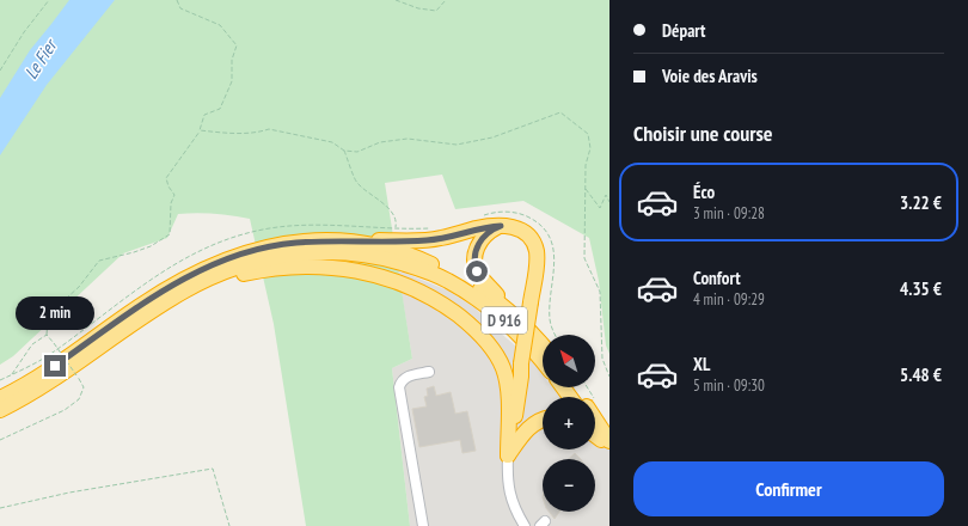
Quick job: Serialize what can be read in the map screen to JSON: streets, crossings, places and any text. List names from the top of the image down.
{
  "streets": {
    "highway": ["D 916"]
  },
  "water": ["Le Fier"],
  "north": "top left",
  "page": {
    "banner": ["Départ", "Voie des Aravis"],
    "heading": "Choisir une course",
    "list": [
      {
        "name": "Éco",
        "note": "3 min · 09:28",
        "value": "3.22 €"
      },
      {
        "name": "Confort",
        "note": "4 min · 09:29",
        "value": "4.35 €"
      },
      {
        "name": "XL",
        "note": "5 min · 09:30",
        "value": "5.48 €"
      }
    ],
    "bubble": "2 min",
    "map_buttons": ["+", "−"],
    "buttons": "Confirmer"
  }
}
